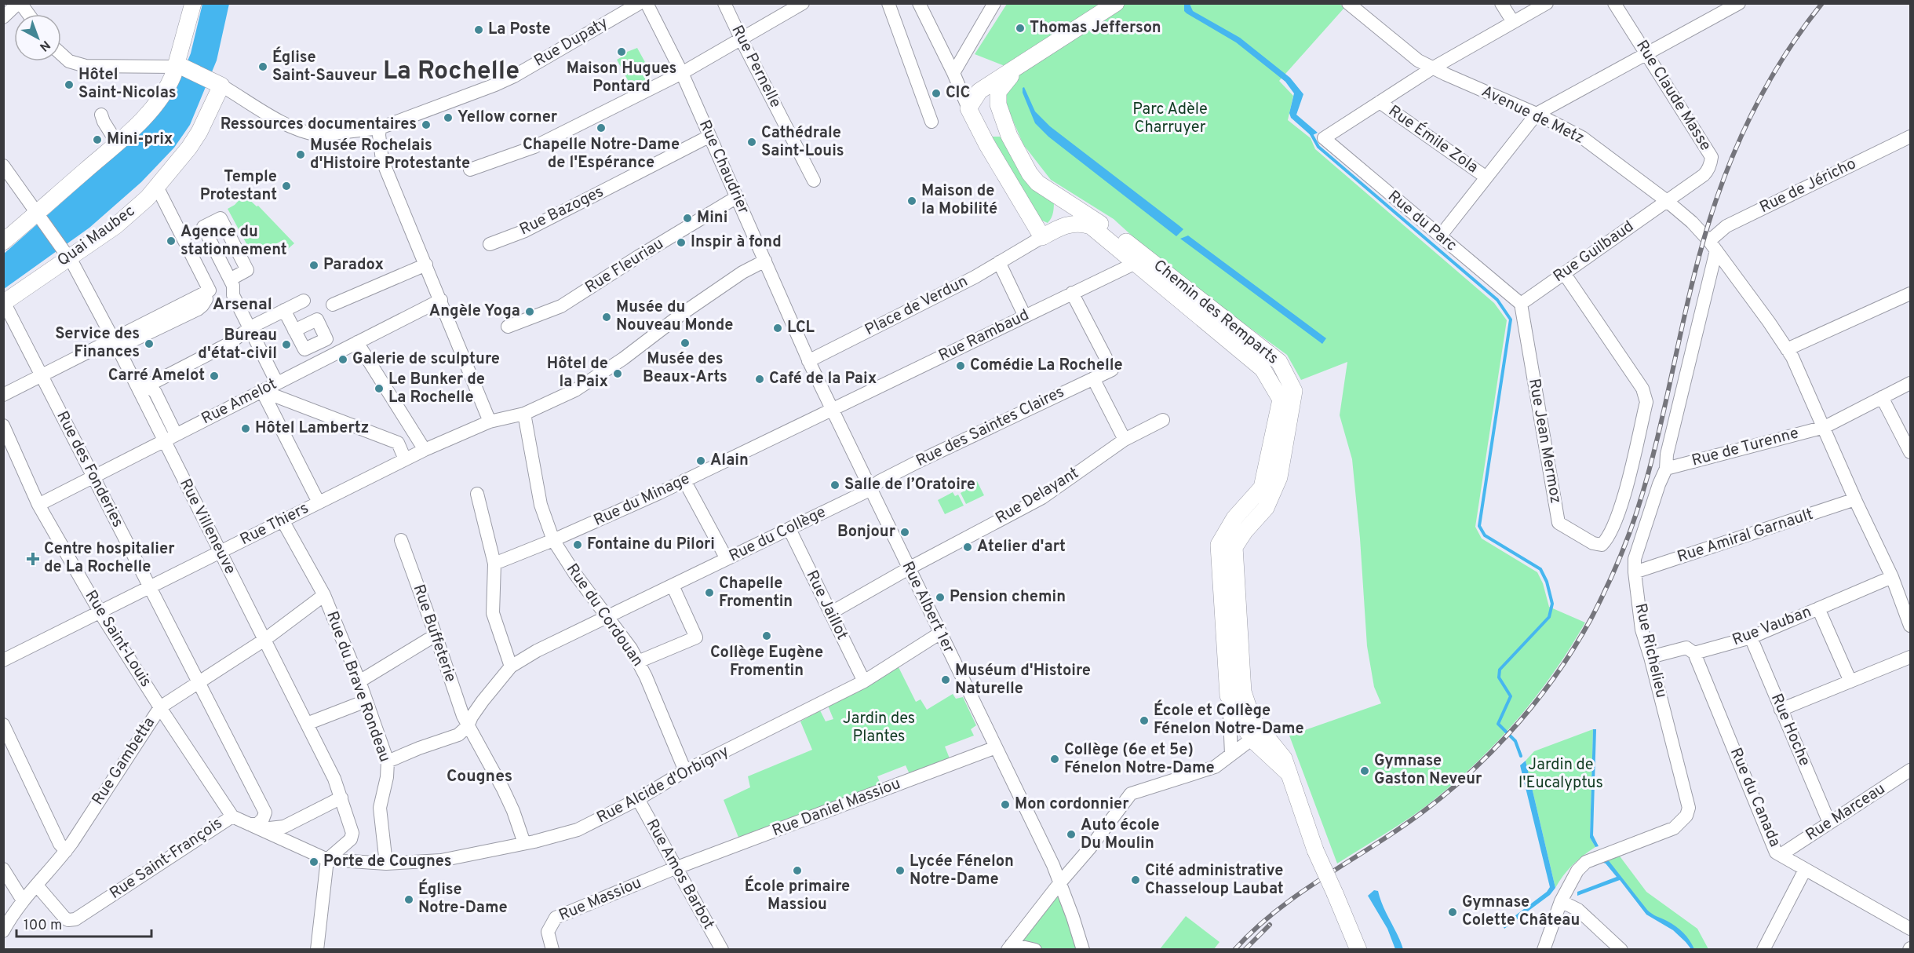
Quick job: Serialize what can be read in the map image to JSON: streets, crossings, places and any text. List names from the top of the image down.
{
  "streets": {
    "main road": ["Quai Maubec", "Chemin des Remparts"],
    "street": [
      "Rue Dupaty",
      "Rue Pernelle",
      "Rue Claude Masse",
      "Avenue de Metz",
      "Rue Émile Zola",
      "Rue Chaudrier",
      "Rue de Jéricho",
      "Rue Bazoges",
      "Rue du Parc",
      "Rue Guilbaud",
      "Rue Fleuriau",
      "Place de Verdun",
      "Rue Rambaud",
      "Rue Amelot",
      "Rue des Saintes Claires",
      "Rue Jean Mermoz",
      "Rue de Turenne",
      "Rue des Fonderies",
      "Rue Delayant",
      "Rue du Minage",
      "Rue Thiers",
      "Rue Villeneuve",
      "Rue du Collège",
      "Rue Amiral Garnault",
      "Rue Jaillot",
      "Rue Albert 1er",
      "Rue du Cordouan",
      "Rue Vauban",
      "Rue Buffeterie",
      "Rue Saint-Louis",
      "Rue Richelieu",
      "Rue du Brave Rondeau",
      "Rue Hoche",
      "Rue Gambetta",
      "Rue Alcide d'Orbigny",
      "Rue du Canada",
      "Rue Daniel Massiou",
      "Rue Marceau",
      "Rue Saint-François",
      "Rue Amos Barbot",
      "Rue Massiou"
    ]
  },
  "crossings": [
    ["Rue Dupaty", "Quai Maubec"],
    ["Rue Claude Masse", "Avenue de Metz"],
    ["Rue Claude Masse", "Rue Guilbaud"],
    ["Avenue de Metz", "Rue de Jéricho"],
    ["Avenue de Metz", "Rue Guilbaud"],
    ["Avenue de Metz", "Rue de Turenne"],
    ["Avenue de Metz", "Rue Amiral Garnault"],
    ["Avenue de Metz", "Rue Vauban"],
    ["Avenue de Metz", "Rue Richelieu"],
    ["Rue Émile Zola", "Rue du Parc"],
    ["Rue Chaudrier", "Rue Bazoges"],
    ["Rue Chaudrier", "Rue Fleuriau"],
    ["Rue Chaudrier", "Place de Verdun"],
    ["Rue Chaudrier", "Rue Rambaud"],
    ["Rue Chaudrier", "Rue du Minage"],
    ["Rue Chaudrier", "Rue Thiers"],
    ["Rue Chaudrier", "Rue Albert 1er"],
    ["Rue de Jéricho", "Rue Richelieu"],
    ["Rue du Parc", "Rue Guilbaud"],
    ["Rue du Parc", "Rue Jean Mermoz"],
    ["Quai Maubec", "Rue des Fonderies"],
    ["Quai Maubec", "Rue Villeneuve"],
    ["Rue Guilbaud", "Rue Jean Mermoz"],
    ["Place de Verdun", "Chemin des Remparts"],
    ["Chemin des Remparts", "Rue Rambaud"],
    ["Rue Rambaud", "Rue des Saintes Claires"],
    ["Rue Rambaud", "Rue du Minage"],
    ["Rue Rambaud", "Rue Albert 1er"],
    ["Rue Amelot", "Rue des Fonderies"],
    ["Rue Amelot", "Rue Villeneuve"],
    ["Rue Amelot", "Rue Saint-Louis"],
    ["Rue des Saintes Claires", "Rue du Collège"],
    ["Rue des Saintes Claires", "Rue Albert 1er"],
    ["Rue de Turenne", "Rue Richelieu"],
    ["Rue des Fonderies", "Rue Thiers"],
    ["Rue des Fonderies", "Rue Gambetta"],
    ["Rue des Fonderies", "Rue Alcide d'Orbigny"],
    ["Rue Delayant", "Rue Jaillot"],
    ["Rue Delayant", "Rue Albert 1er"],
    ["Rue du Minage", "Rue Albert 1er"],
    ["Rue du Minage", "Rue du Cordouan"],
    ["Rue Thiers", "Rue Villeneuve"],
    ["Rue Thiers", "Rue du Cordouan"],
    ["Rue Thiers", "Rue Saint-Louis"],
    ["Rue Thiers", "Rue du Brave Rondeau"],
    ["Rue Villeneuve", "Rue Gambetta"],
    ["Rue Villeneuve", "Rue Alcide d'Orbigny"],
    ["Rue du Collège", "Rue Jaillot"],
    ["Rue du Collège", "Rue Albert 1er"],
    ["Rue du Collège", "Rue du Cordouan"],
    ["Rue du Collège", "Rue Buffeterie"],
    ["Rue Amiral Garnault", "Rue Richelieu"],
    ["Rue Jaillot", "Rue Alcide d'Orbigny"],
    ["Rue Albert 1er", "Rue Alcide d'Orbigny"],
    ["Rue Albert 1er", "Rue Daniel Massiou"],
    ["Rue du Cordouan", "Rue Alcide d'Orbigny"],
    ["Rue Vauban", "Rue Richelieu"],
    ["Rue Vauban", "Rue Hoche"],
    ["Rue Vauban", "Rue du Canada"],
    ["Rue Buffeterie", "Rue Alcide d'Orbigny"],
    ["Rue Saint-Louis", "Rue Gambetta"],
    ["Rue Saint-Louis", "Rue Saint-François"],
    ["Rue du Brave Rondeau", "Rue Gambetta"],
    ["Rue du Brave Rondeau", "Rue Alcide d'Orbigny"],
    ["Rue Hoche", "Rue Marceau"],
    ["Rue Gambetta", "Rue Saint-François"],
    ["Rue Alcide d'Orbigny", "Rue Amos Barbot"],
    ["Rue du Canada", "Rue Marceau"],
    ["Rue Daniel Massiou", "Rue Amos Barbot"],
    ["Rue Daniel Massiou", "Rue Massiou"],
    ["Rue Amos Barbot", "Rue Massiou"]
  ],
  "districts": ["La Rochelle", "Arsenal", "Cougnes"],
  "parks": ["Parc Adèle Charruyer", "Jardin des Plantes", "Jardin de l'Eucalyptus"],
  "places": {
    "other": [
      "Thomas Jefferson",
      "La Poste",
      "Maison Hugues Pontard",
      "Église Saint-Sauveur",
      "Hôtel Saint-Nicolas",
      "CIC",
      "Yellow corner",
      "Ressources documentaires",
      "Chapelle Notre-Dame de l'Espérance",
      "Mini-prix",
      "Cathédrale Saint-Louis",
      "Musée Rochelais d'Histoire Protestante",
      "Temple Protestant",
      "Maison de la Mobilité",
      "Mini",
      "Agence du stationnement",
      "Inspir à fond",
      "Paradox",
      "Angèle Yoga",
      "Musée du Nouveau Monde",
      "LCL",
      "Musée des Beaux-Arts",
      "Service des Finances",
      "Bureau d'état-civil",
      "Galerie de sculpture",
      "Comédie La Rochelle",
      "Hôtel de la Paix",
      "Carré Amelot",
      "Café de la Paix",
      "Le Bunker de La Rochelle",
      "Hôtel Lambertz",
      "Alain",
      "Salle de l’Oratoire",
      "Bonjour",
      "Fontaine du Pilori",
      "Atelier d'art",
      "Chapelle Fromentin",
      "Pension chemin",
      "Collège Eugène Fromentin",
      "Muséum d'Histoire Naturelle",
      "École et Collège Fénelon Notre-Dame",
      "Collège (6e et 5e) Fénelon Notre-Dame",
      "Gymnase Gaston Neveur",
      "Mon cordonnier",
      "Auto école Du Moulin",
      "Porte de Cougnes",
      "École primaire Massiou",
      "Lycée Fénelon Notre-Dame",
      "Cité administrative Chasseloup Laubat",
      "Église Notre-Dame",
      "Gymnase Colette Château"
    ],
    "health": ["Centre hospitalier de La Rochelle"]
  },
  "scale_bar": "100 m",
  "north": "bottom right"
}
